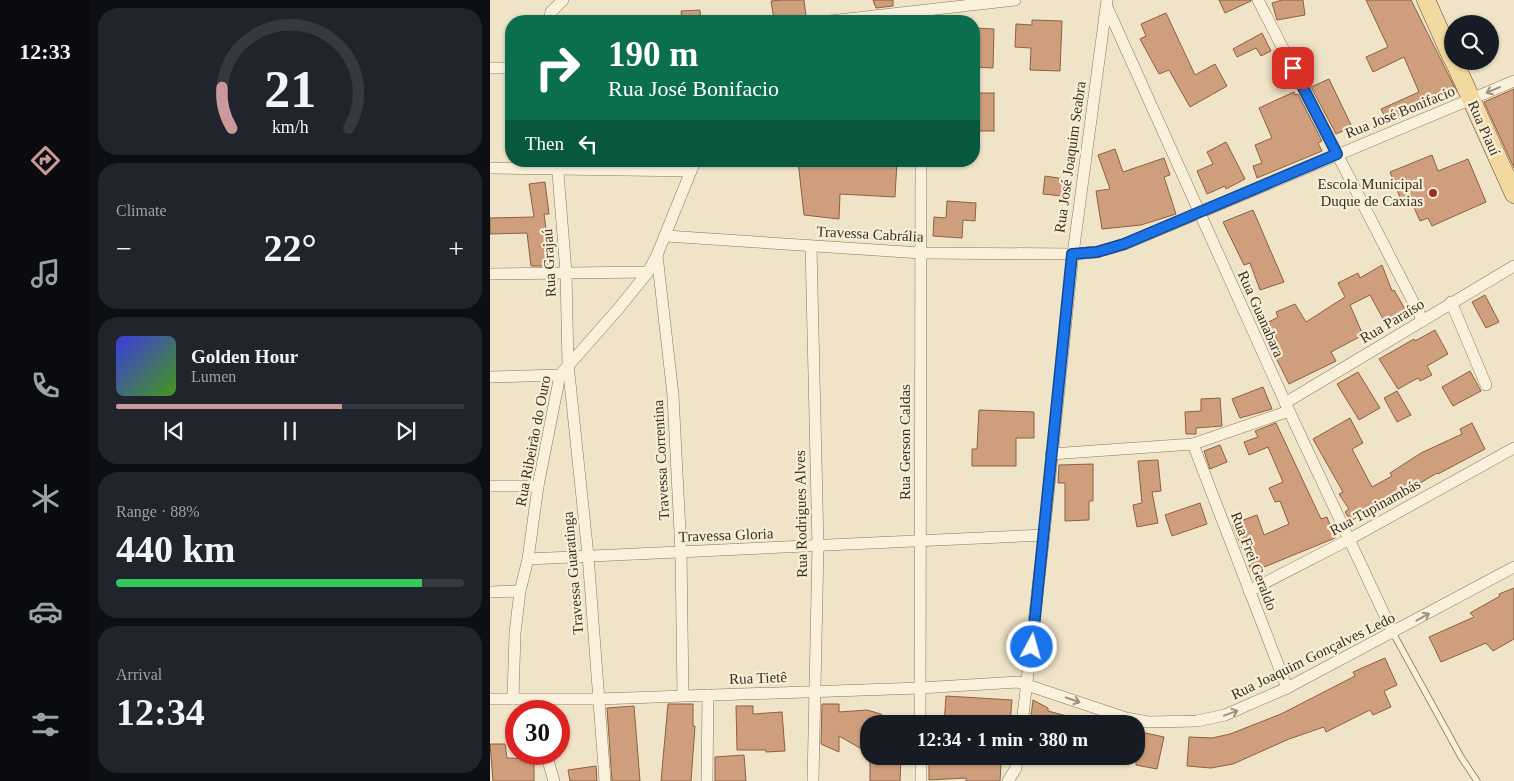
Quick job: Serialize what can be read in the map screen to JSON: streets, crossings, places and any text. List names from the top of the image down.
{
  "streets": {
    "main road": ["Rua Piauí"],
    "street": [
      "Rua José Bonifacio",
      "Rua José Joaquim Seabra",
      "Travessa Cabrália",
      "Rua Grajaú",
      "Rua Guanabara",
      "Rua Paraíso",
      "Rua Ribeirão do Ouro",
      "Rua Gerson Caldas",
      "Travessa Correntina",
      "Rua Tupinambás",
      "Rua Rodrigues Alves",
      "Travessa Gloria",
      "Rua Frei Geraldo",
      "Travessa Guaratinga",
      "Rua Joaquim Gonçalves Ledo",
      "Rua Tietê"
    ]
  },
  "crossings": [
    ["Rua José Bonifacio", "Rua Piauí"],
    ["Rua José Bonifacio", "Rua José Joaquim Seabra"],
    ["Rua José Bonifacio", "Travessa Cabrália"],
    ["Rua José Bonifacio", "Rua Guanabara"],
    ["Rua José Joaquim Seabra", "Travessa Cabrália"],
    ["Rua José Joaquim Seabra", "Rua Guanabara"],
    ["Rua José Joaquim Seabra", "Rua Paraíso"],
    ["Rua José Joaquim Seabra", "Travessa Gloria"],
    ["Rua José Joaquim Seabra", "Rua Joaquim Gonçalves Ledo"],
    ["Rua José Joaquim Seabra", "Rua Tietê"],
    ["Travessa Cabrália", "Rua Ribeirão do Ouro"],
    ["Travessa Cabrália", "Rua Gerson Caldas"],
    ["Travessa Cabrália", "Rua Rodrigues Alves"],
    ["Rua Grajaú", "Rua Ribeirão do Ouro"],
    ["Rua Grajaú", "Travessa Guaratinga"],
    ["Rua Guanabara", "Rua Paraíso"],
    ["Rua Guanabara", "Rua Tupinambás"],
    ["Rua Guanabara", "Rua Joaquim Gonçalves Ledo"],
    ["Rua Paraíso", "Rua Frei Geraldo"],
    ["Rua Ribeirão do Ouro", "Travessa Correntina"],
    ["Rua Ribeirão do Ouro", "Travessa Gloria"],
    ["Rua Ribeirão do Ouro", "Travessa Guaratinga"],
    ["Rua Ribeirão do Ouro", "Rua Tietê"],
    ["Rua Gerson Caldas", "Travessa Gloria"],
    ["Rua Gerson Caldas", "Rua Tietê"],
    ["Travessa Correntina", "Travessa Gloria"],
    ["Travessa Correntina", "Rua Tietê"],
    ["Rua Tupinambás", "Rua Frei Geraldo"],
    ["Rua Rodrigues Alves", "Travessa Gloria"],
    ["Rua Rodrigues Alves", "Rua Tietê"],
    ["Travessa Gloria", "Travessa Guaratinga"],
    ["Rua Frei Geraldo", "Rua Joaquim Gonçalves Ledo"],
    ["Travessa Guaratinga", "Rua Tietê"],
    ["Rua Joaquim Gonçalves Ledo", "Rua Tietê"]
  ],
  "one_way": ["Rua Joaquim Gonçalves Ledo"],
  "places": ["Escola Municipal Duque de Caxias"],
  "page": {
    "tabs": "12:33",
    "turn": ["190 m", "Rua José Bonifacio"],
    "then": "Then",
    "tile": [
      "Climate",
      ["Range · 88%", "440 km"],
      ["Arrival", "12:34"]
    ],
    "heat": ["−", "22°", "+"],
    "song": ["Golden Hour", "Lumen"],
    "limit": "30",
    "trip": "12:34 · 1 min · 380 m",
    "gauge": ["21", "km/h"]
  }
}
